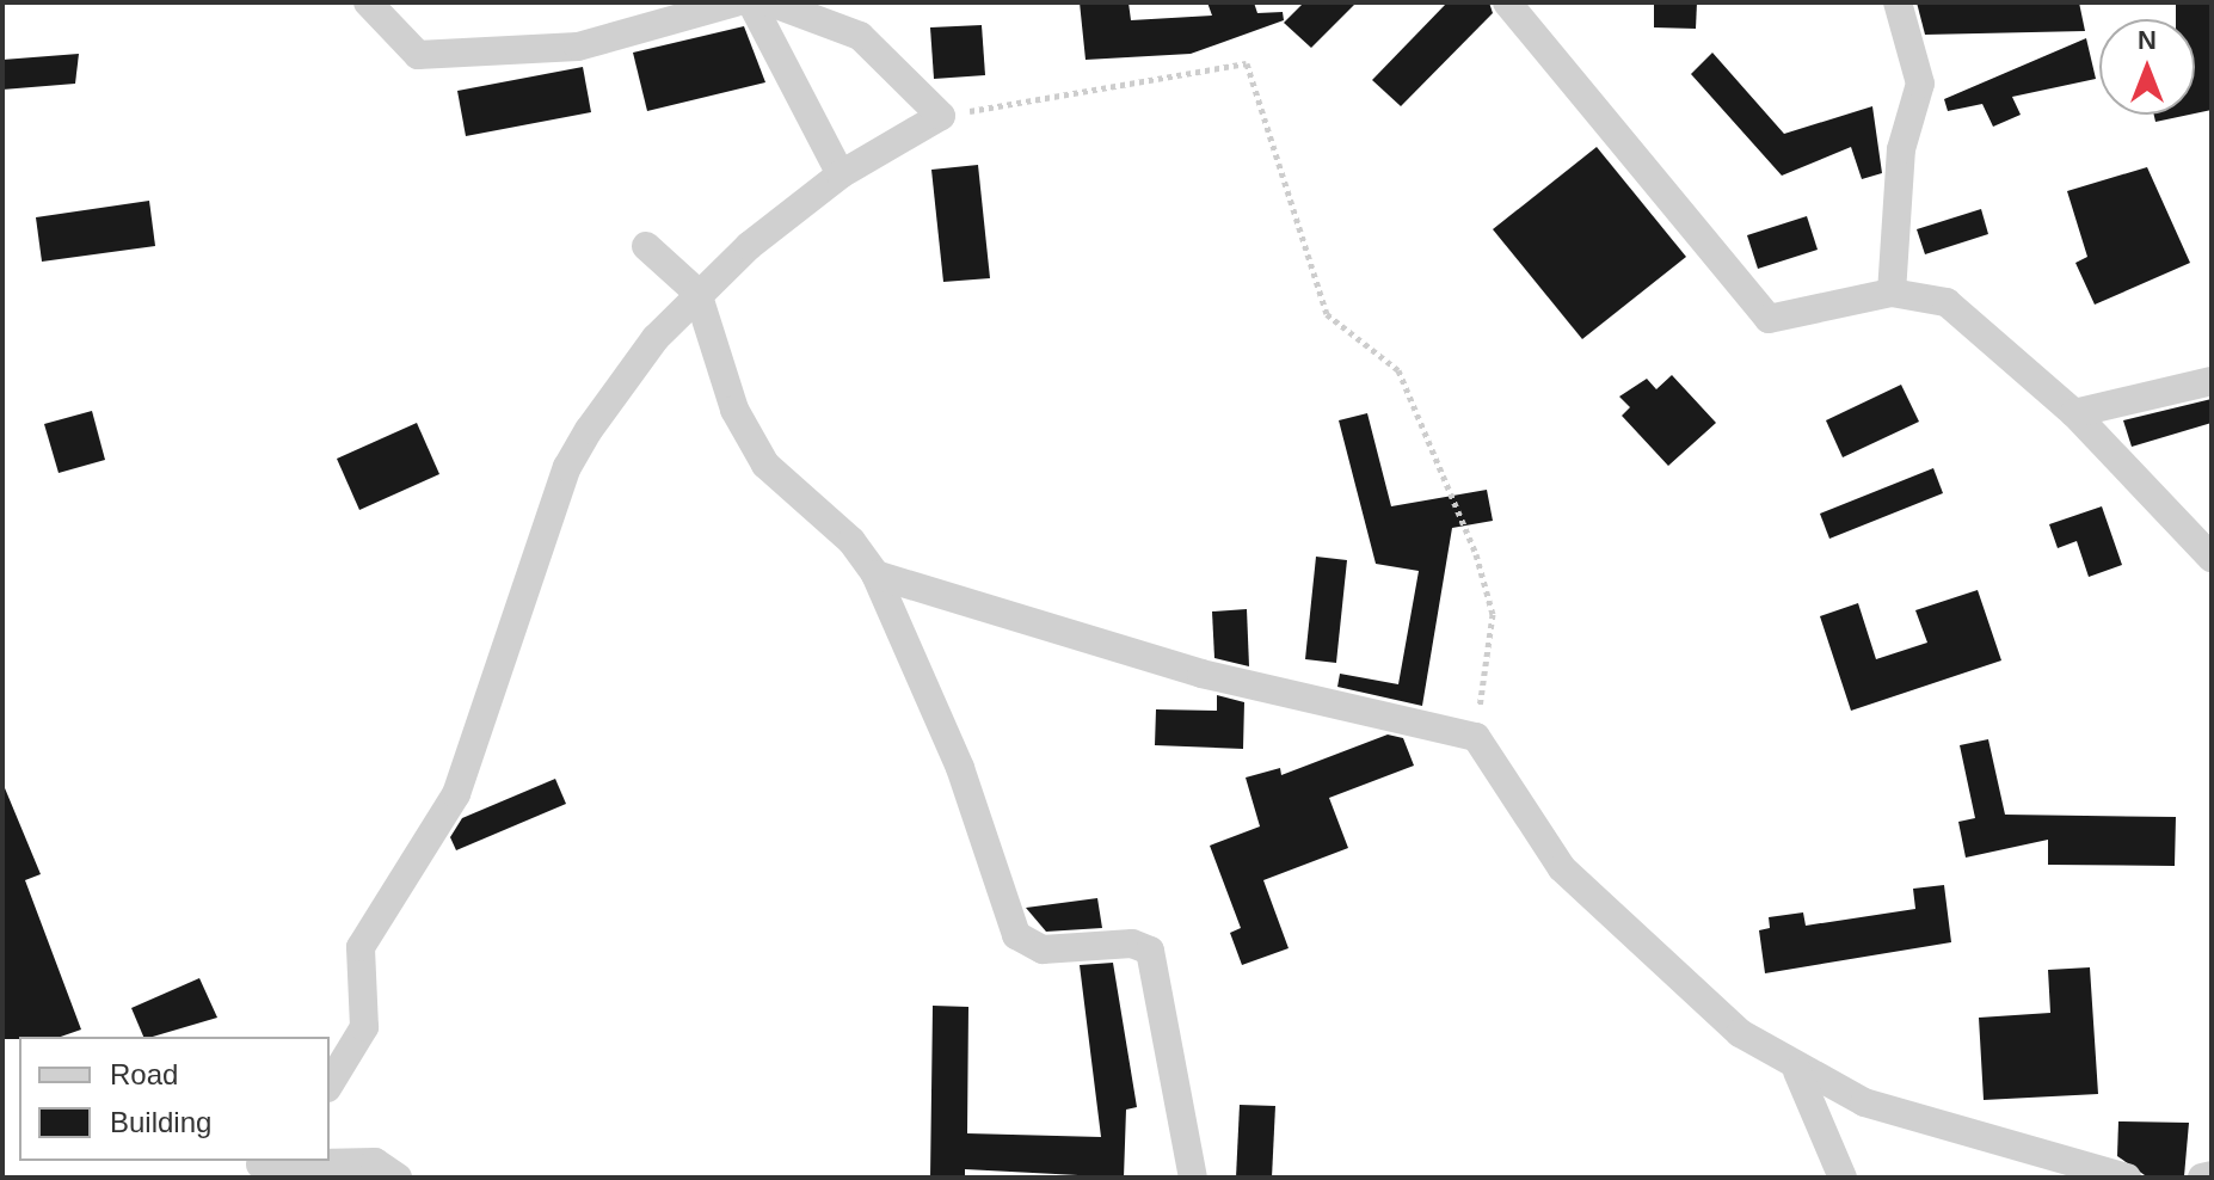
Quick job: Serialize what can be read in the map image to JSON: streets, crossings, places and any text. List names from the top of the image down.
{
  "legend": ["Road", "Building"],
  "north": "top"
}
